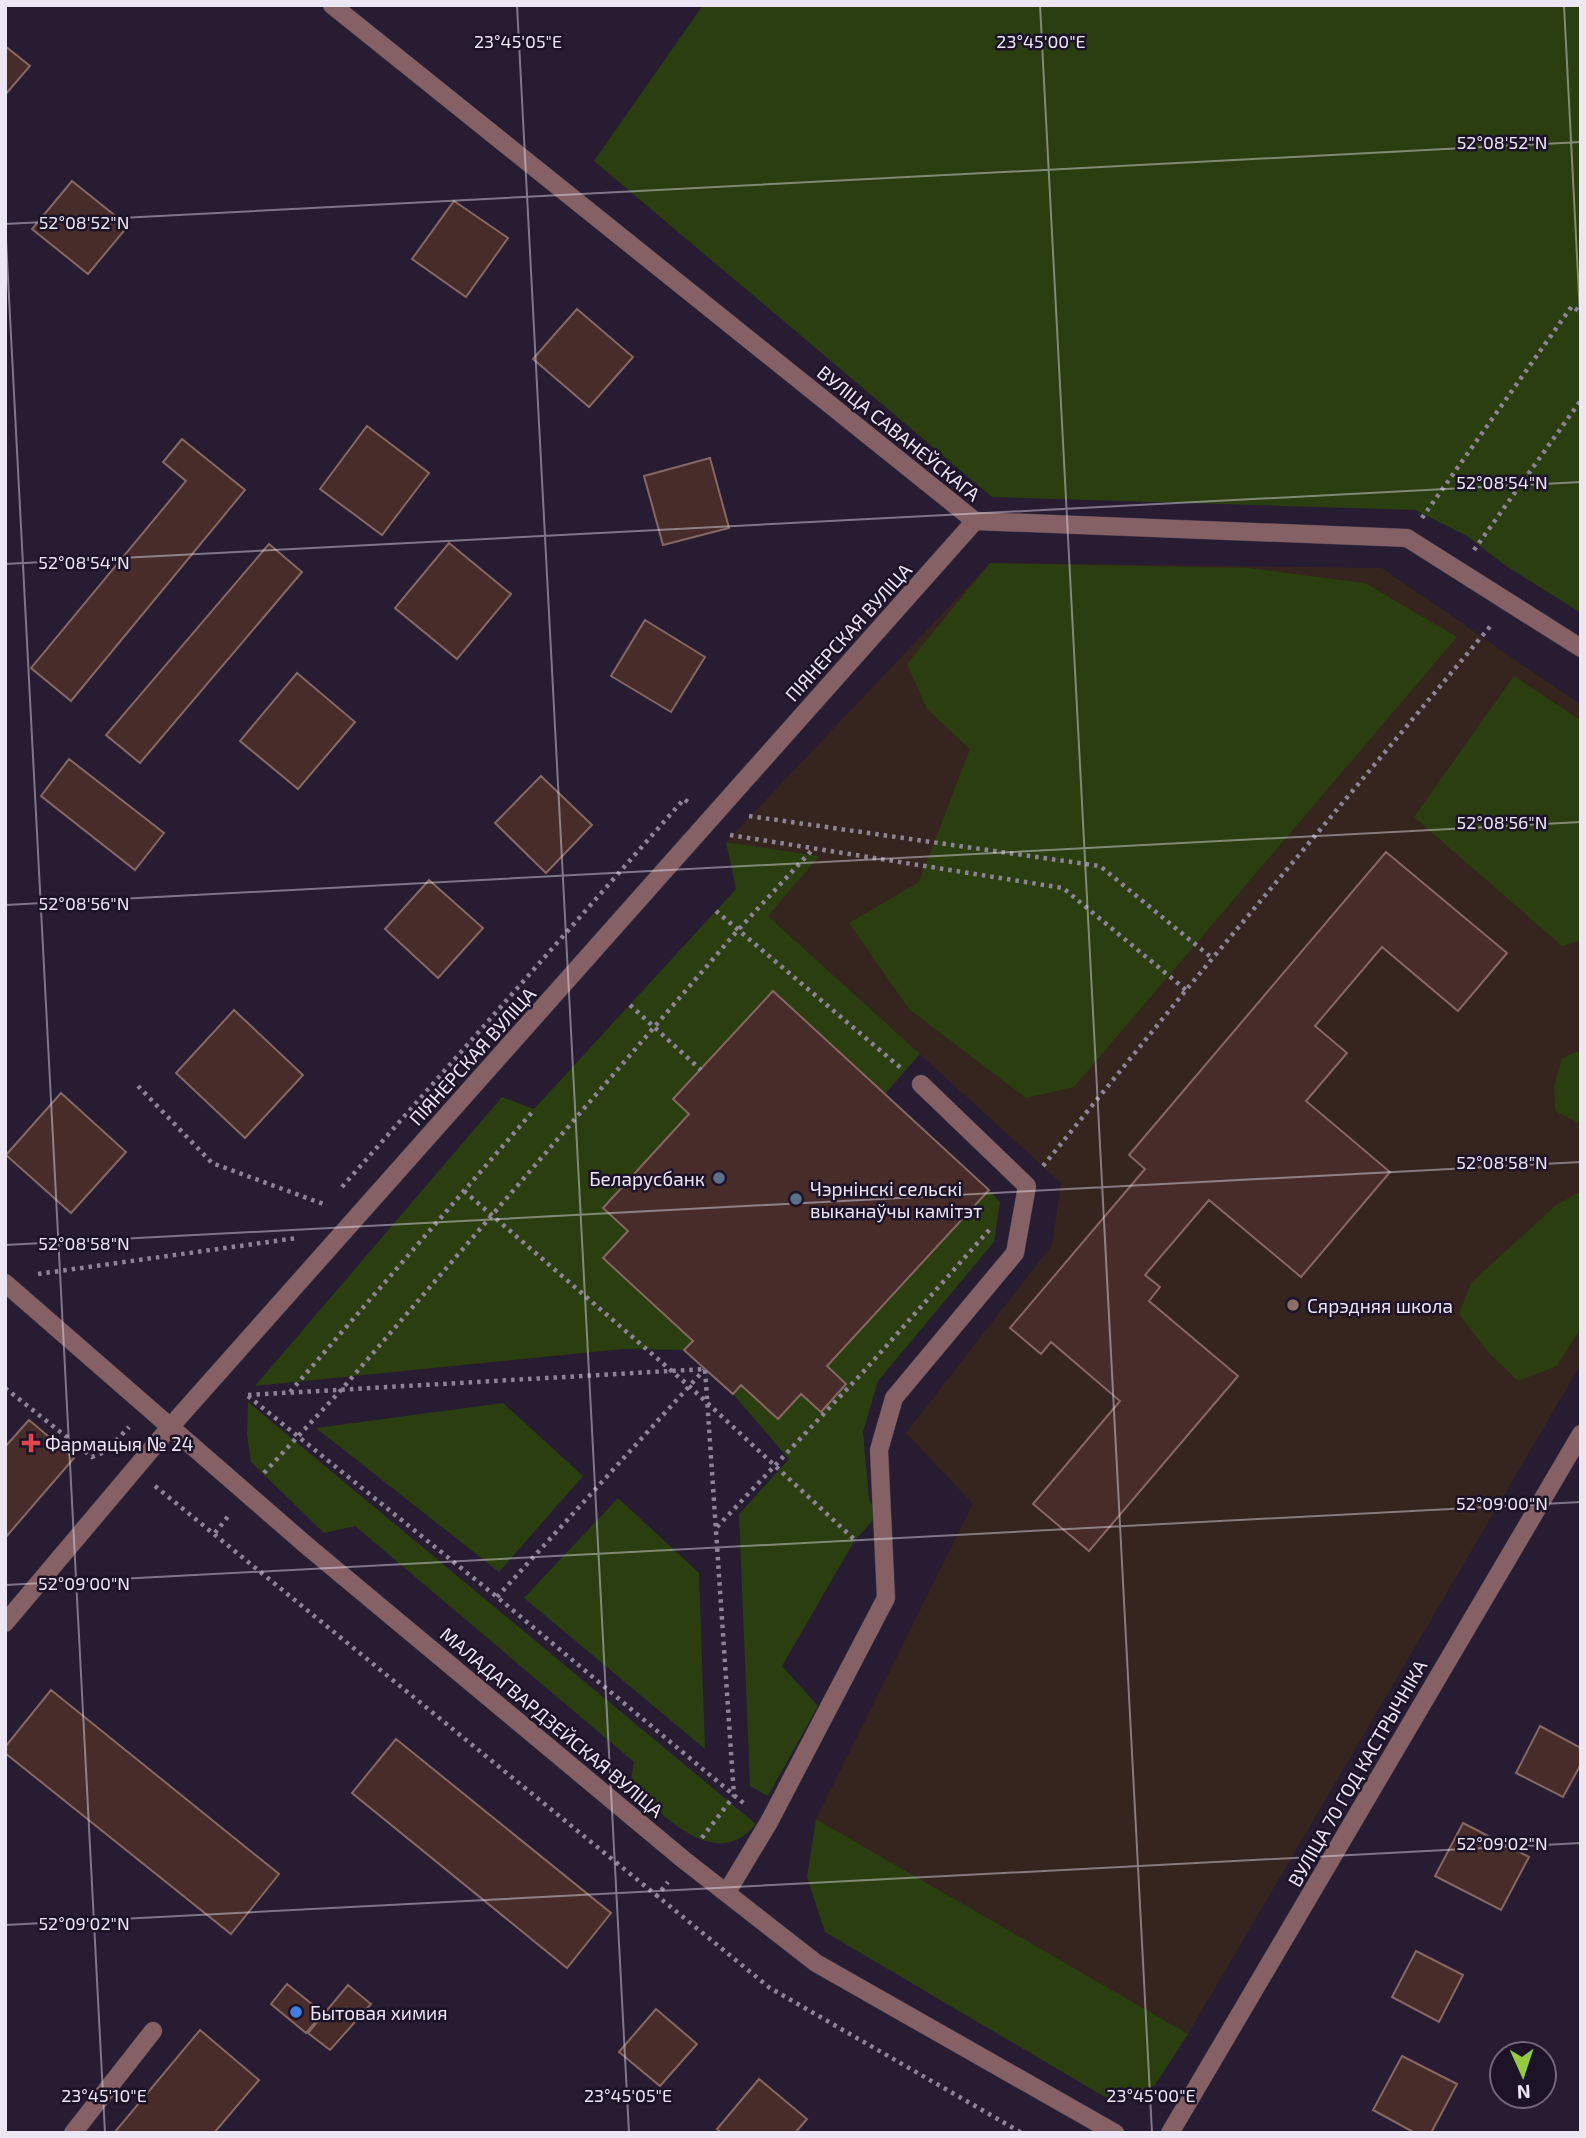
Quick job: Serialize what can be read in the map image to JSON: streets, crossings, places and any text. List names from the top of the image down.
{
  "streets": {
    "street": [
      "ВУЛІЦА САВАНЕЎСКАГА",
      "ПІЯНЕРСКАЯ ВУЛІЦА",
      "МАЛАДАГВАРДЗЕЙСКАЯ ВУЛІЦА",
      "ВУЛІЦА 70 ГОД КАСТРЫЧНІКА"
    ]
  },
  "crossings": [
    ["ВУЛІЦА САВАНЕЎСКАГА", "ПІЯНЕРСКАЯ ВУЛІЦА"],
    ["ПІЯНЕРСКАЯ ВУЛІЦА", "МАЛАДАГВАРДЗЕЙСКАЯ ВУЛІЦА"]
  ],
  "places": {
    "other": [
      "Беларусбанк",
      "Чэрнінскі сельскі выканаўчы камітэт",
      "Сярэдняя школа",
      "Бытовая химия"
    ],
    "health": ["Фармацыя № 24"]
  },
  "north": "bottom",
  "coordinates": [
    "23°45'05\"E",
    "23°45'00\"E",
    "52°08'52\"N",
    "52°08'54\"N",
    "52°08'56\"N",
    "52°08'58\"N",
    "52°09'00\"N",
    "52°09'02\"N",
    "23°45'10\"E"
  ]
}
